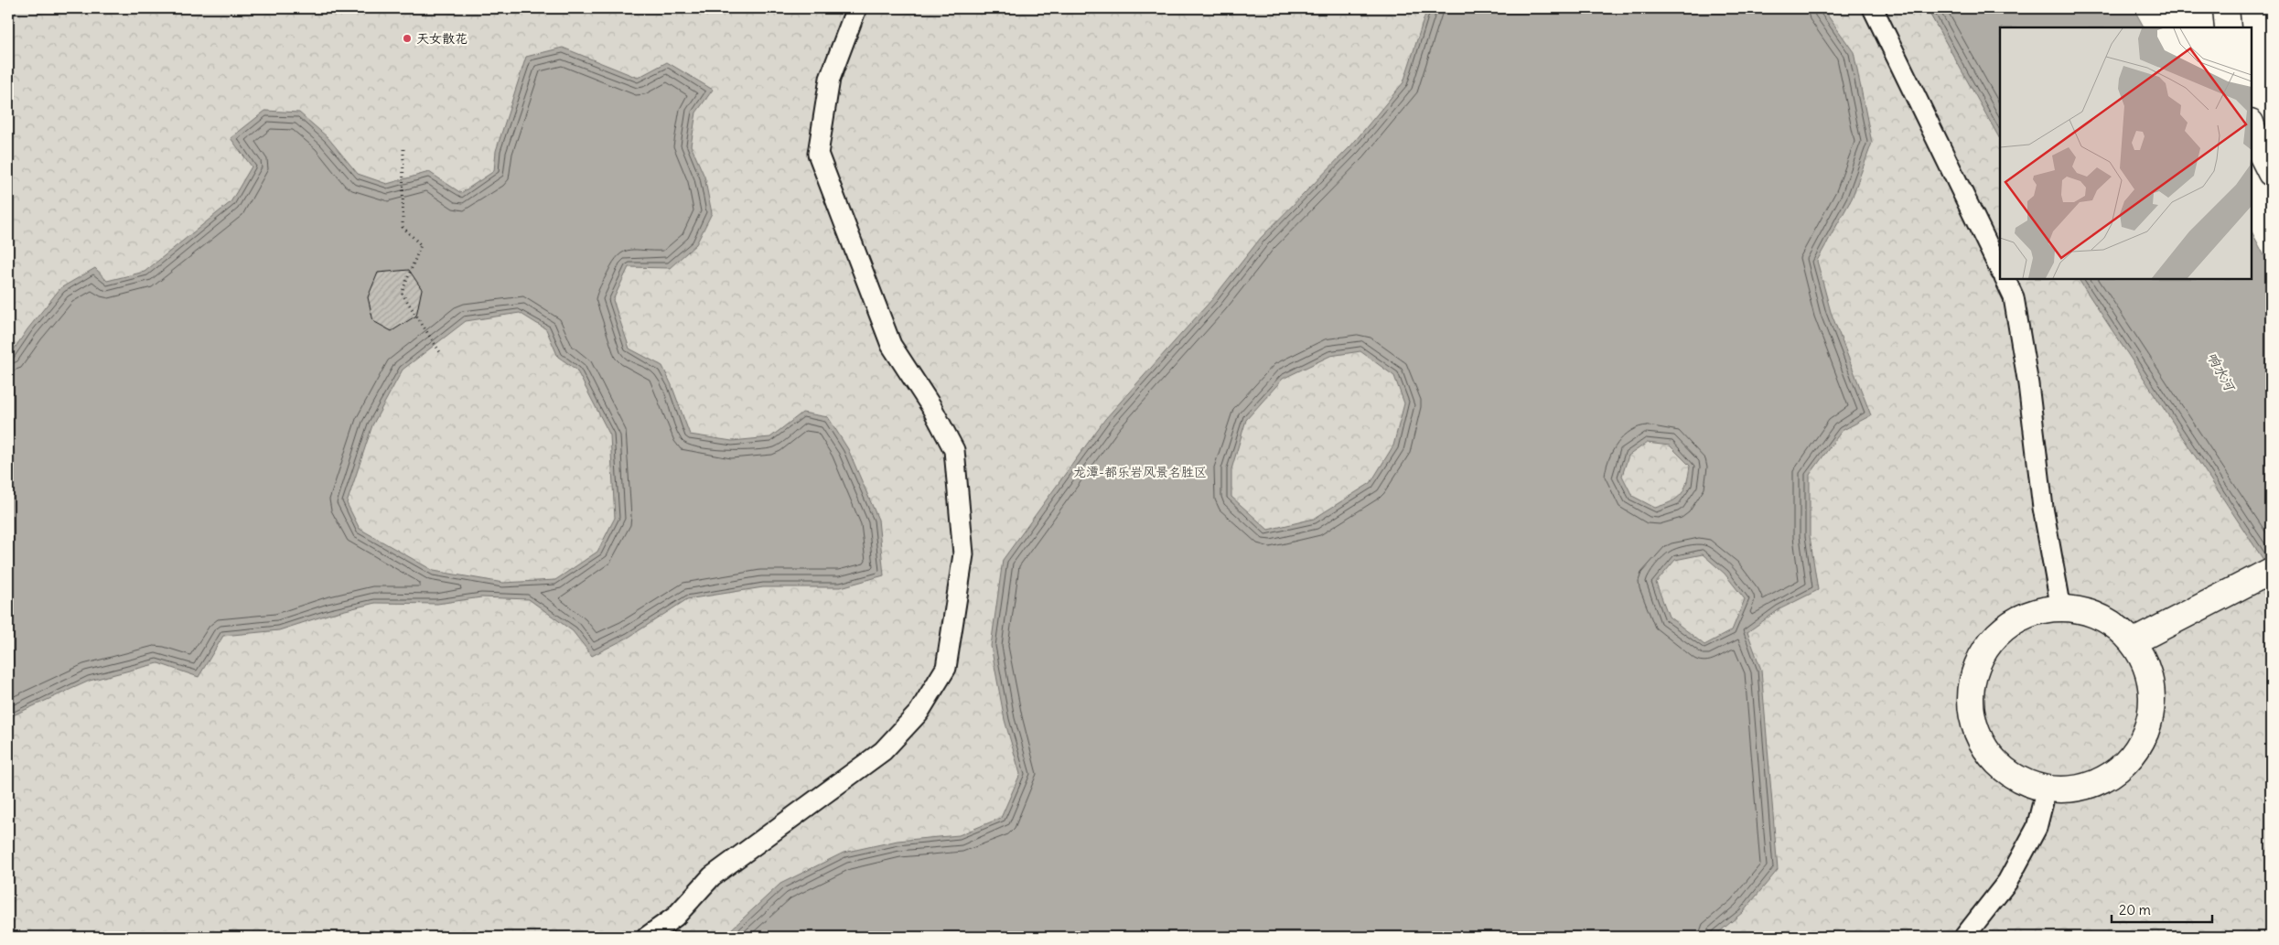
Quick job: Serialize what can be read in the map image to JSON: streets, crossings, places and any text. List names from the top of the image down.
{
  "water": ["响水河"],
  "parks": ["龙潭-都乐岩风景名胜区"],
  "places": ["天女散花"],
  "scale_bar": "20 m"
}
